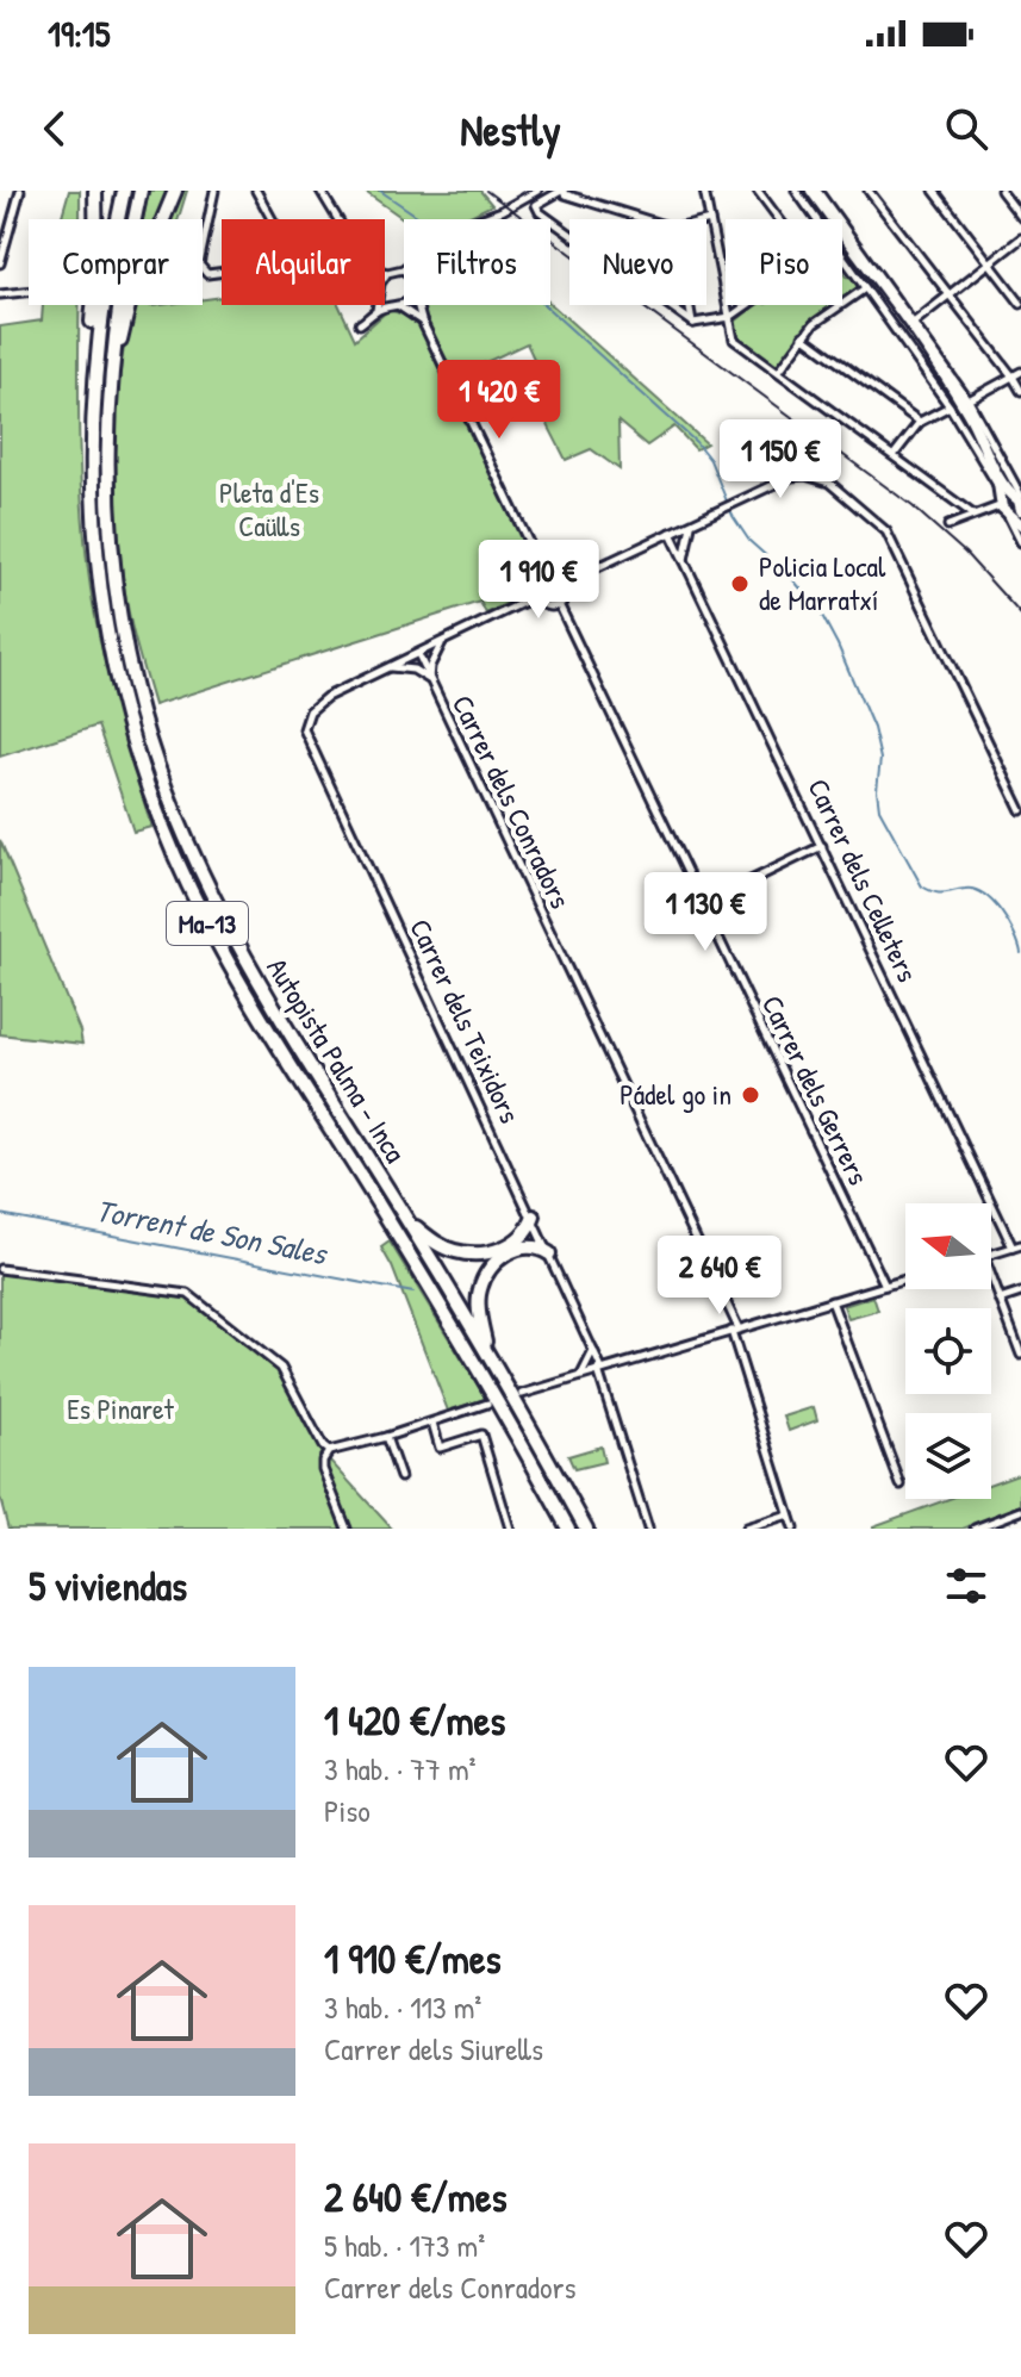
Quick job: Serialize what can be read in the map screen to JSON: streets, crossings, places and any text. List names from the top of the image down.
{
  "streets": {
    "highway": ["Ma-13", "Autopista Palma - Inca"],
    "street": [
      "Carrer dels Conradors",
      "Carrer dels Celleters",
      "Carrer dels Teixidors",
      "Carrer dels Gerrers"
    ]
  },
  "water": ["Torrent de Son Sales"],
  "parks": ["Pleta d'Es Caülls", "Es Pinaret"],
  "places": ["Policia Local de Marratxí", "Pádel go in"],
  "north": "left",
  "page": {
    "status": "19:15",
    "header": "Nestly",
    "chip": [
      "Comprar",
      "Alquilar",
      "Filtros",
      "Nuevo",
      "Piso"
    ],
    "price": [
      "1 420 €",
      "1 150 €",
      "1 910 €",
      "1 130 €",
      "2 640 €"
    ],
    "heading": "5 viviendas",
    "list": [
      {
        "name": "1 420 €/mes",
        "note": "3 hab. · 77 m² · Piso"
      },
      {
        "name": "1 910 €/mes",
        "note": "3 hab. · 113 m² · Carrer dels Siurells"
      },
      {
        "name": "2 640 €/mes",
        "note": "5 hab. · 173 m² · Carrer dels Conradors"
      }
    ]
  }
}
